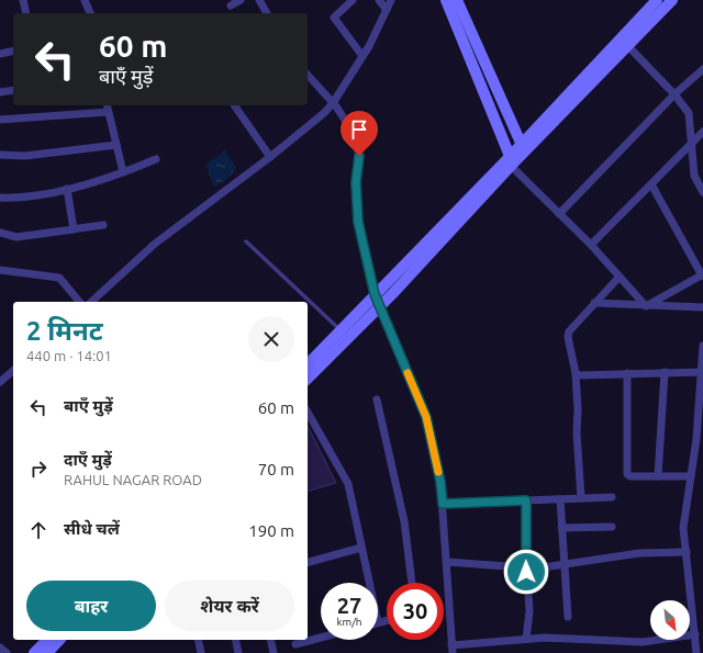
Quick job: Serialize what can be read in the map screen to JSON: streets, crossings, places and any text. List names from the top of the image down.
{
  "north": "bottom right",
  "page": {
    "turn": ["60 m", "बाएँ मुड़ें"],
    "heading": ["2 मिनट", "440 m · 14:01"],
    "list": [
      {
        "name": "बाएँ मुड़ें",
        "value": "60 m"
      },
      {
        "name": "दाएँ मुड़ें",
        "note": "RAHUL NAGAR ROAD",
        "value": "70 m"
      },
      {
        "name": "सीधे चलें",
        "value": "190 m"
      }
    ],
    "buttons": ["बाहर", "शेयर करें"],
    "speed": "27 km/h",
    "limit": "30"
  }
}
